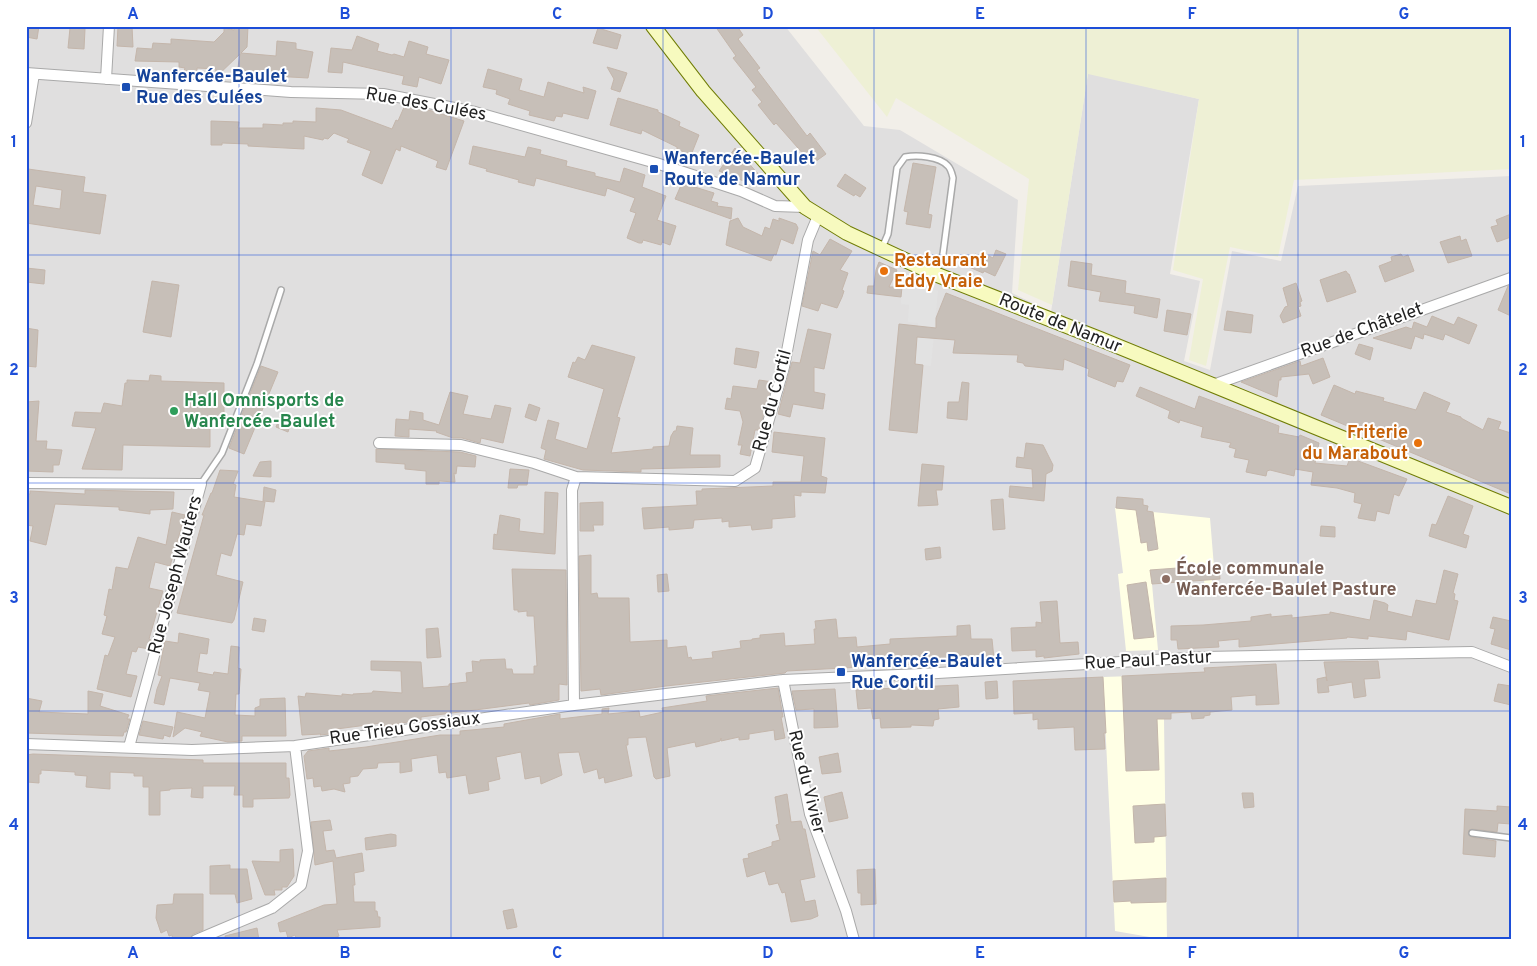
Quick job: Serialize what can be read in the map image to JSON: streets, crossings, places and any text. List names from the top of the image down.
{
  "streets": {
    "main road": ["Route de Namur"],
    "street": [
      "Rue des Culées",
      "Rue de Châtelet",
      "Rue du Cortil",
      "Rue Joseph Wauters",
      "Rue Paul Pastur",
      "Rue Trieu Gossiaux",
      "Rue du Vivier"
    ]
  },
  "crossings": [
    ["Rue des Culées", "Route de Namur"],
    ["Route de Namur", "Rue de Châtelet"],
    ["Route de Namur", "Rue du Cortil"],
    ["Rue Joseph Wauters", "Rue Trieu Gossiaux"],
    ["Rue Paul Pastur", "Rue Trieu Gossiaux"],
    ["Rue Paul Pastur", "Rue du Vivier"],
    ["Rue Trieu Gossiaux", "Rue du Vivier"]
  ],
  "places": {
    "transit": ["Wanfercée-Baulet Rue des Culées", "Wanfercée-Baulet Route de Namur", "Wanfercée-Baulet Rue Cortil"],
    "other": [
      "Restaurant Eddy Vraie",
      "Hall Omnisports de Wanfercée-Baulet",
      "Friterie du Marabout",
      "École communale Wanfercée-Baulet Pasture"
    ]
  },
  "grid": {
    "columns": [
      "A",
      "B",
      "C",
      "D",
      "E",
      "F",
      "G"
    ],
    "rows": [
      "1",
      "2",
      "3",
      "4"
    ]
  }
}
